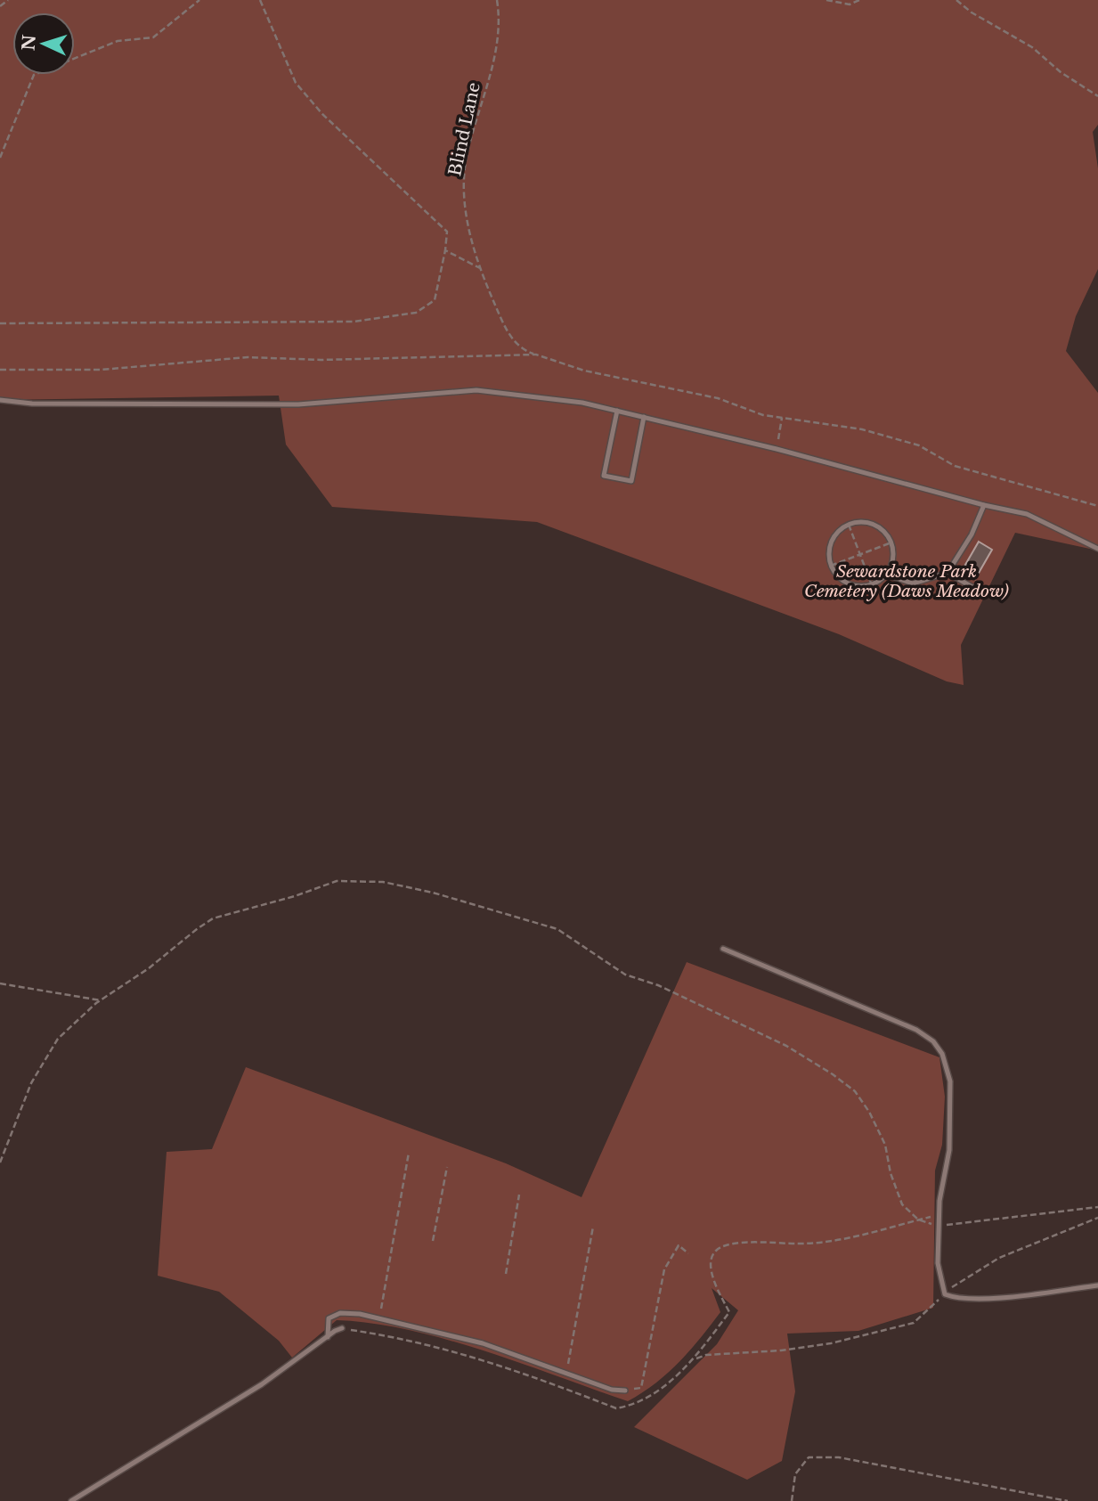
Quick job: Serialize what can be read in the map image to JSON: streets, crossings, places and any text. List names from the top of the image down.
{
  "streets": {
    "path": ["Blind Lane"]
  },
  "parks": ["Sewardstone Park Cemetery (Daws Meadow)"],
  "north": "left"
}
